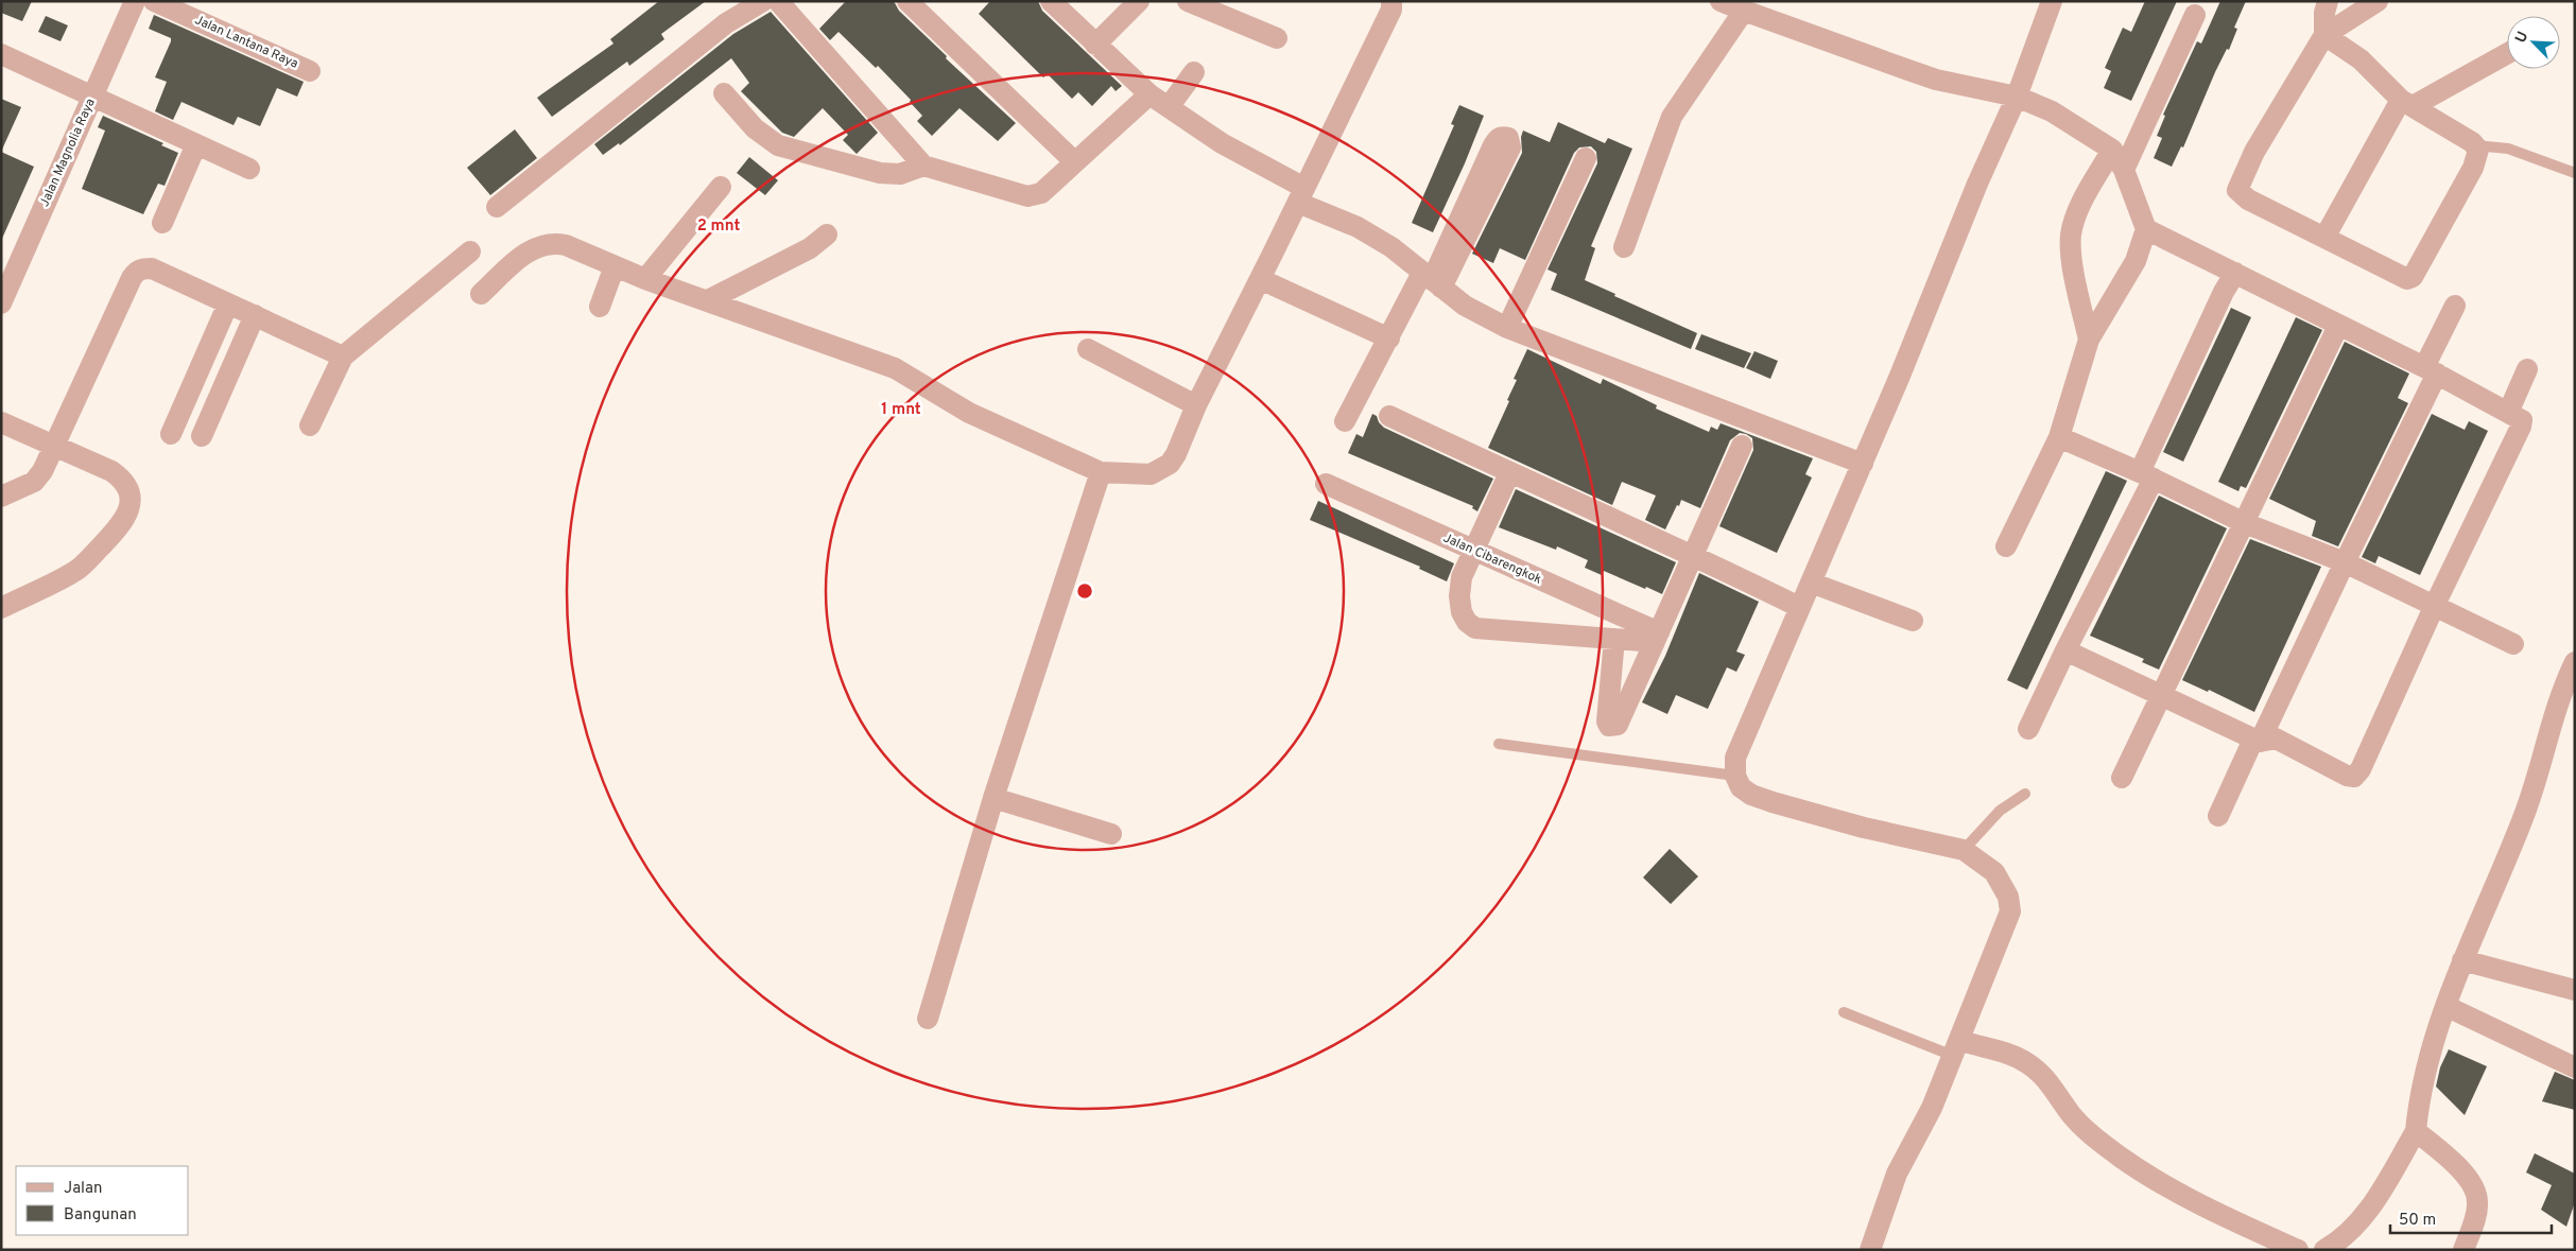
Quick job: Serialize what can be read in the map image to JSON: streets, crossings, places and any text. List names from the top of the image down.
{
  "streets": {
    "street": ["Jalan Lantana Raya", "Jalan Magnolia Raya", "Jalan Cibarengkok"]
  },
  "legend": ["Jalan", "Bangunan"],
  "scale_bar": "50 m",
  "north": "top left",
  "rings": ["2 mnt", "1 mnt"]
}
